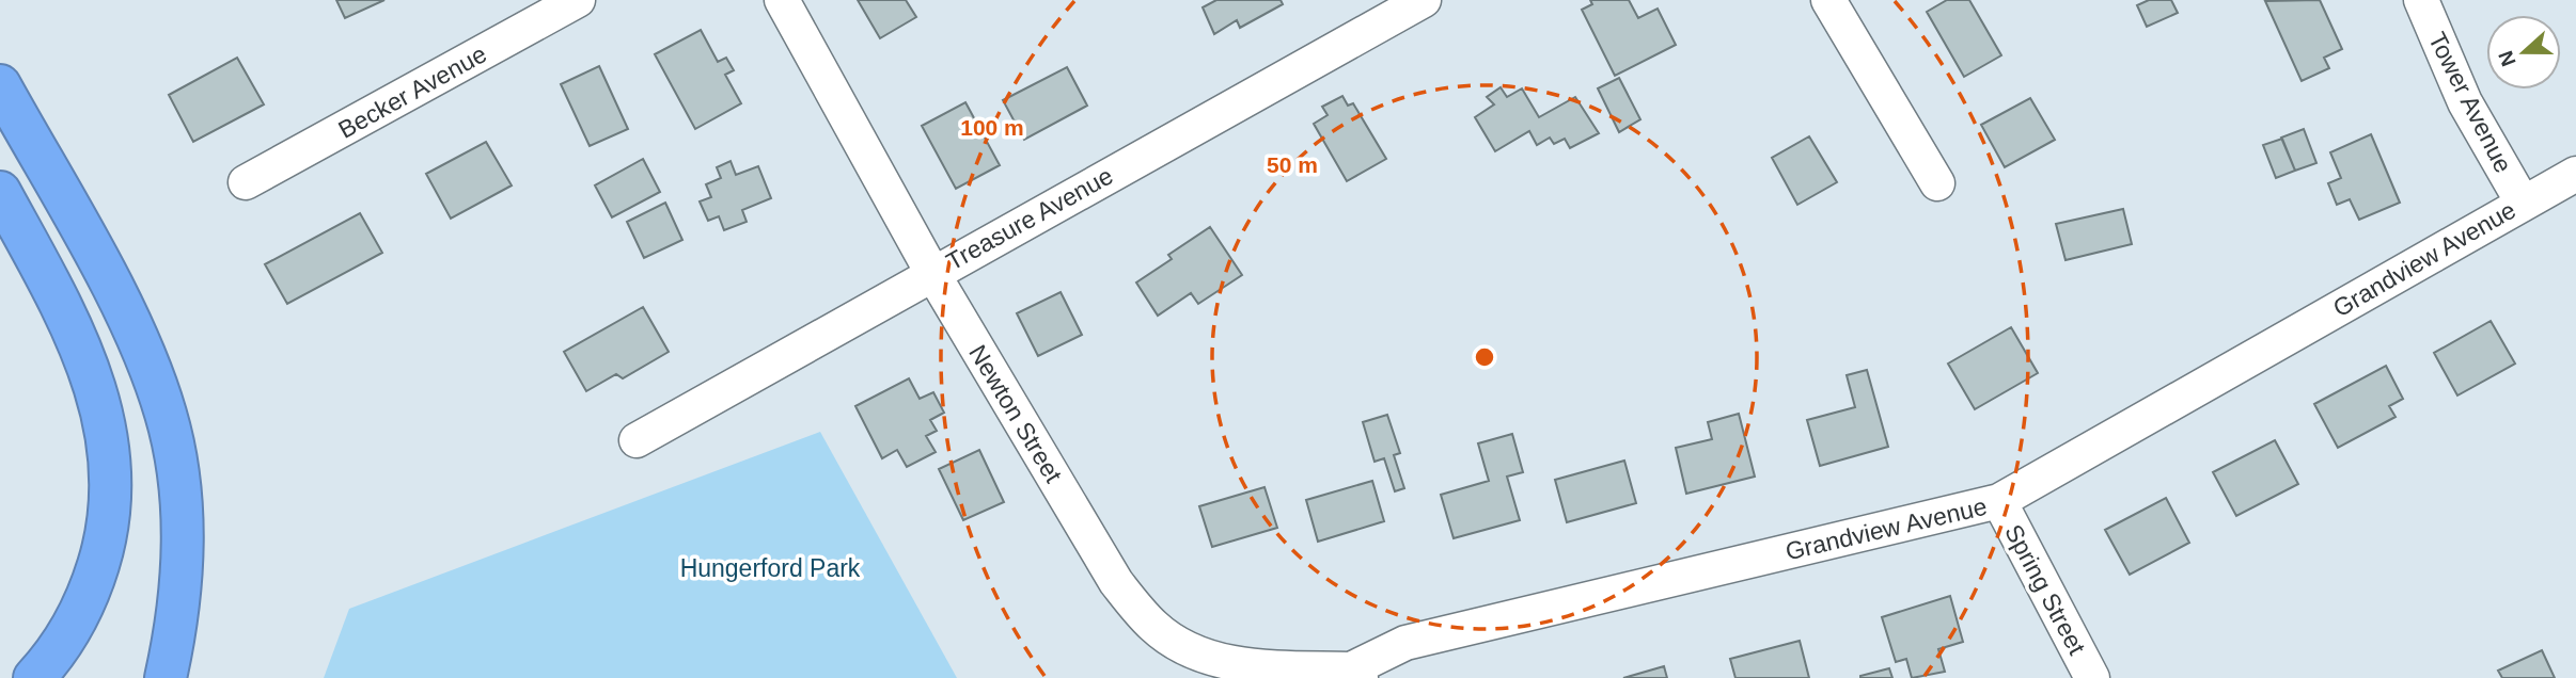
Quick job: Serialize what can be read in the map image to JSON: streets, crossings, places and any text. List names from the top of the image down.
{
  "streets": {
    "street": [
      "Becker Avenue",
      "Tower Avenue",
      "Treasure Avenue",
      "Grandview Avenue",
      "Newton Street",
      "Spring Street"
    ]
  },
  "crossings": [
    ["Tower Avenue", "Grandview Avenue"],
    ["Treasure Avenue", "Newton Street"],
    ["Grandview Avenue", "Newton Street"],
    ["Grandview Avenue", "Spring Street"]
  ],
  "parks": ["Hungerford Park"],
  "north": "left",
  "rings": ["100 m", "50 m"]
}
